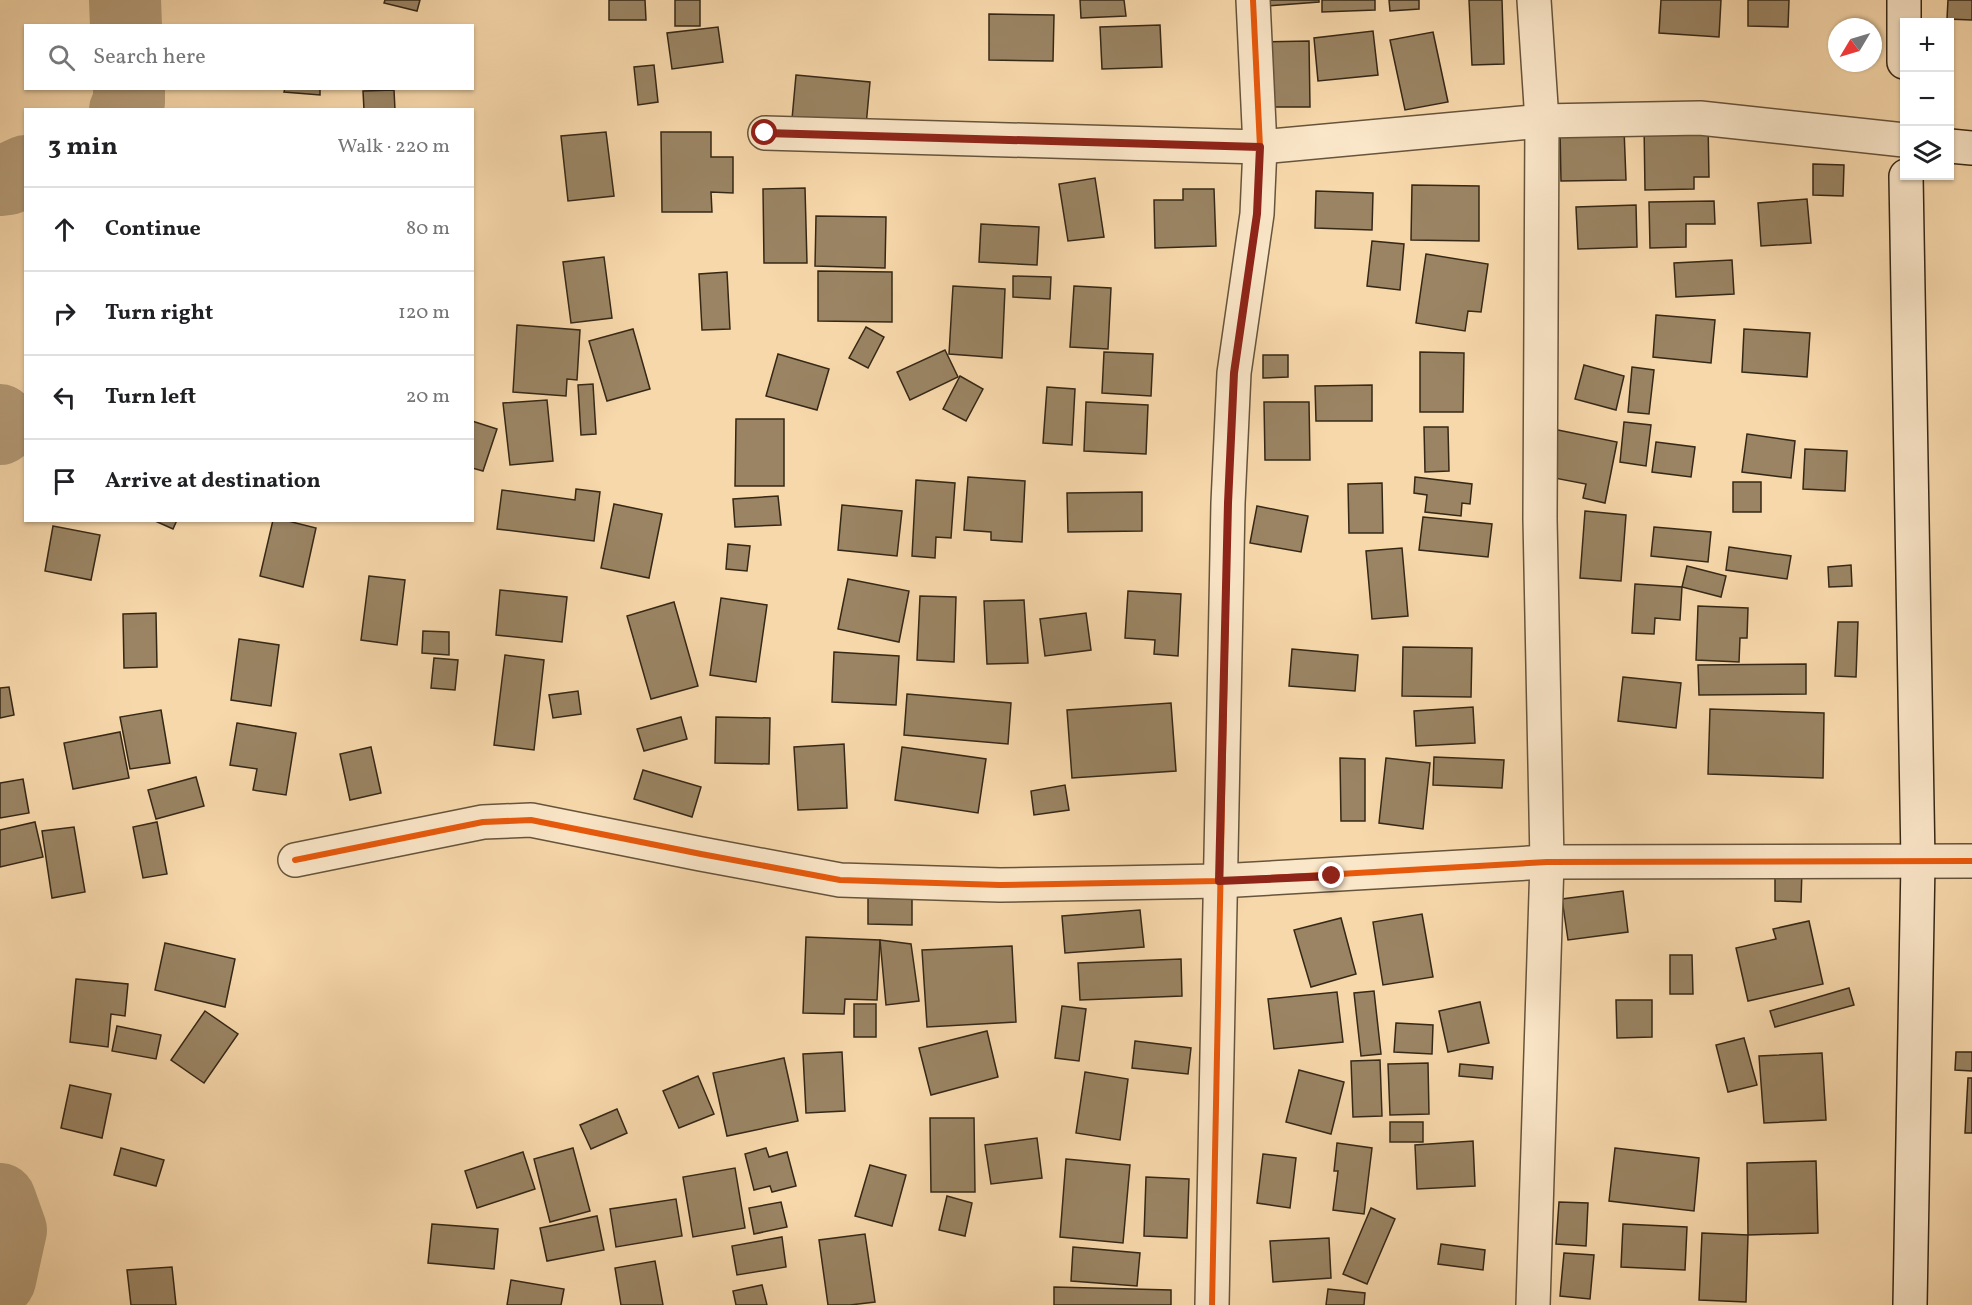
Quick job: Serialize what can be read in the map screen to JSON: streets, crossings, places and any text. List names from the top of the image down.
{
  "north": "bottom left",
  "page": {
    "map_buttons": ["+", "−"],
    "search": "Search here",
    "heading": ["3 min", "Walk · 220 m"],
    "list": [
      ["Continue", "80 m"],
      ["Turn right", "120 m"],
      ["Turn left", "20 m"],
      "Arrive at destination"
    ]
  }
}
